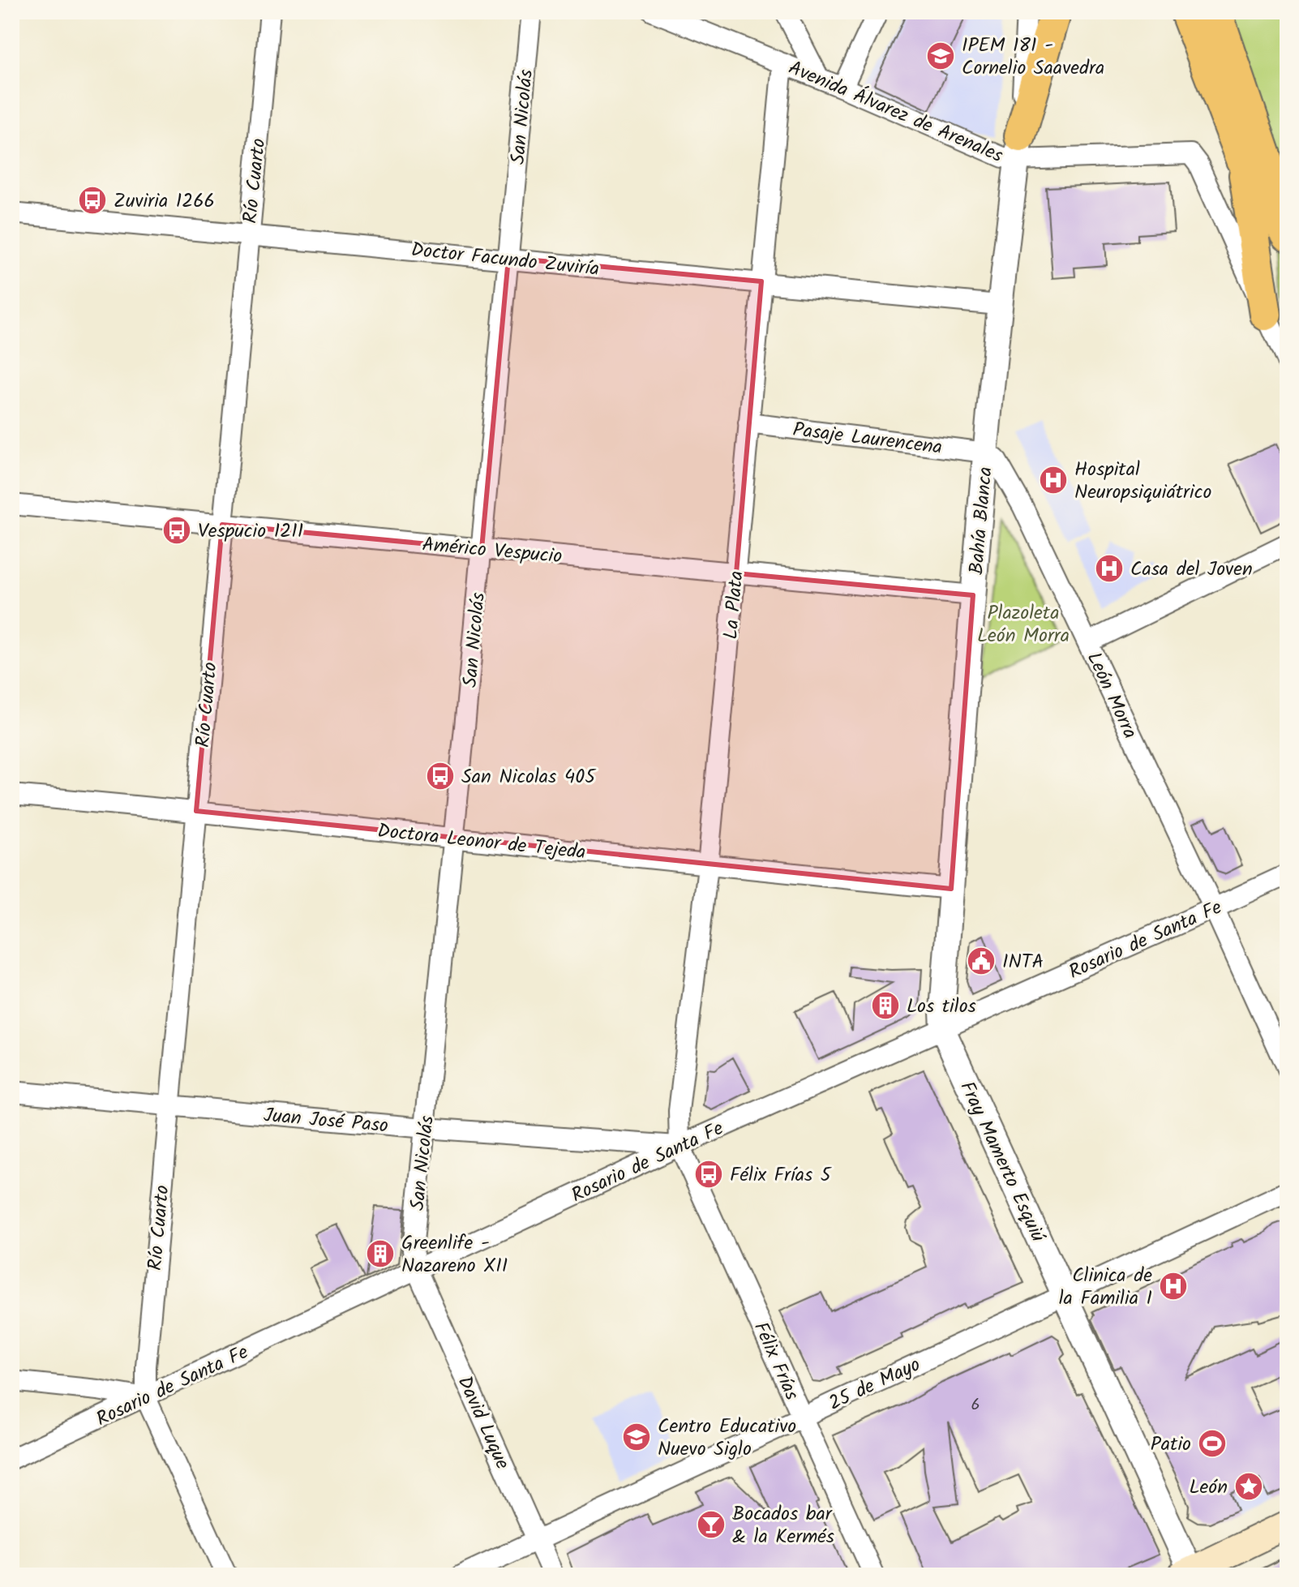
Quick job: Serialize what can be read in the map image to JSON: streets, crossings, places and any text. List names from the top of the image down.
{
  "streets": {
    "street": [
      "Avenida Álvarez de Arenales",
      "San Nicolás",
      "Río Cuarto",
      "Doctor Facundo Zuviría",
      "Pasaje Laurencena",
      "Bahía Blanca",
      "Américo Vespucio",
      "La Plata",
      "León Morra",
      "Doctora Leonor de Tejeda",
      "Rosario de Santa Fe",
      "Juan José Paso",
      "Fray Mamerto Esquiú",
      "Félix Frías",
      "25 de Mayo",
      "David Luque"
    ]
  },
  "crossings": [
    ["Avenida Álvarez de Arenales", "Bahía Blanca"],
    ["Avenida Álvarez de Arenales", "La Plata"],
    ["San Nicolás", "Doctor Facundo Zuviría"],
    ["San Nicolás", "Américo Vespucio"],
    ["San Nicolás", "Doctora Leonor de Tejeda"],
    ["San Nicolás", "Rosario de Santa Fe"],
    ["San Nicolás", "Juan José Paso"],
    ["San Nicolás", "David Luque"],
    ["Río Cuarto", "Doctor Facundo Zuviría"],
    ["Río Cuarto", "Américo Vespucio"],
    ["Río Cuarto", "Doctora Leonor de Tejeda"],
    ["Río Cuarto", "Rosario de Santa Fe"],
    ["Río Cuarto", "Juan José Paso"],
    ["Doctor Facundo Zuviría", "Bahía Blanca"],
    ["Doctor Facundo Zuviría", "La Plata"],
    ["Pasaje Laurencena", "Bahía Blanca"],
    ["Pasaje Laurencena", "La Plata"],
    ["Pasaje Laurencena", "León Morra"],
    ["Bahía Blanca", "Américo Vespucio"],
    ["Bahía Blanca", "León Morra"],
    ["Bahía Blanca", "Doctora Leonor de Tejeda"],
    ["Bahía Blanca", "Rosario de Santa Fe"],
    ["Bahía Blanca", "Fray Mamerto Esquiú"],
    ["Américo Vespucio", "La Plata"],
    ["La Plata", "Doctora Leonor de Tejeda"],
    ["La Plata", "Rosario de Santa Fe"],
    ["La Plata", "Juan José Paso"],
    ["La Plata", "Félix Frías"],
    ["León Morra", "Rosario de Santa Fe"],
    ["Rosario de Santa Fe", "Juan José Paso"],
    ["Rosario de Santa Fe", "Fray Mamerto Esquiú"],
    ["Rosario de Santa Fe", "Félix Frías"],
    ["Rosario de Santa Fe", "David Luque"],
    ["Juan José Paso", "Félix Frías"],
    ["Fray Mamerto Esquiú", "25 de Mayo"],
    ["Félix Frías", "25 de Mayo"],
    ["25 de Mayo", "David Luque"]
  ],
  "parks": ["Plazoleta León Morra"],
  "places": {
    "school or university": ["IPEM 181 - Cornelio Saavedra", "Centro Educativo Nuevo Siglo"],
    "bus stop": [
      "Zuviria 1266",
      "Vespucio 1211",
      "San Nicolas 405",
      "Félix Frías 5"
    ],
    "hospital": ["Hospital Neuropsiquiátrico", "Casa del Joven", "Clinica de la Familia I"],
    "public building": ["INTA"],
    "building": ["Los tilos", "Greenlife - Nazareno XII"],
    "sports": ["Patio"],
    "place": ["León"],
    "bar": ["Bocados bar & la Kermés"]
  },
  "house_numbers": ["6"]
}
